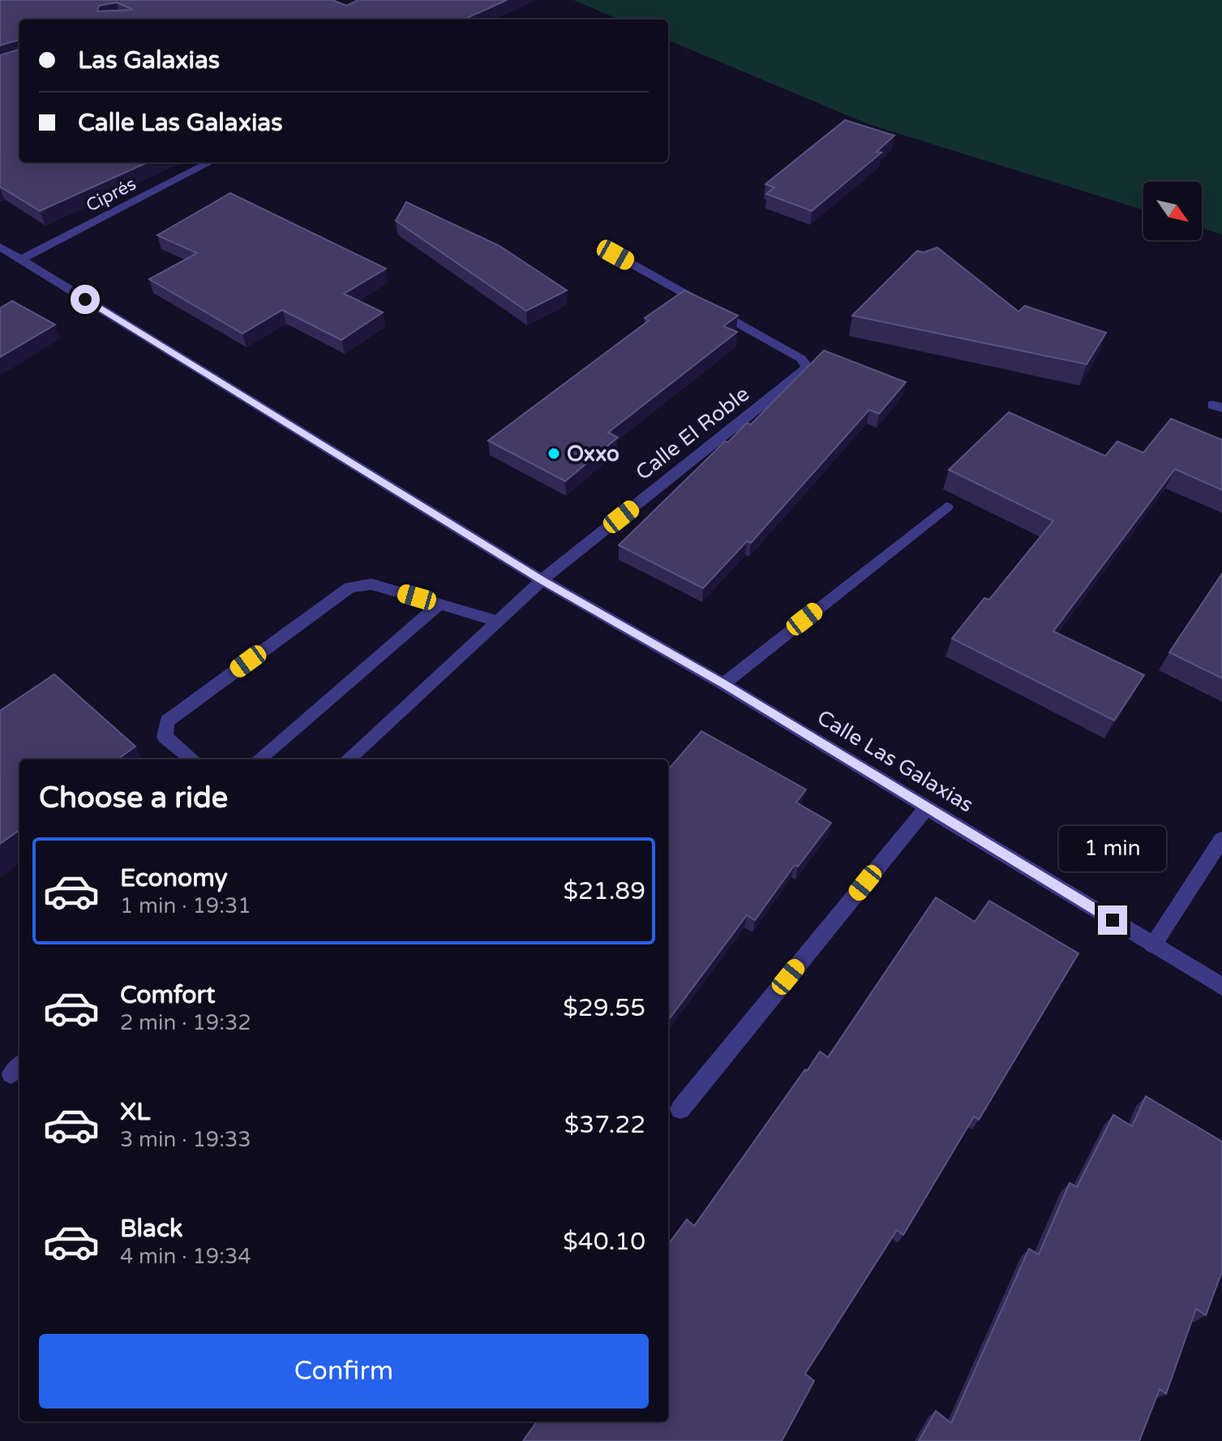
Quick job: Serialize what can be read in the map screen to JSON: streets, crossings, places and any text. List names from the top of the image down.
{
  "streets": {
    "street": ["Ciprés", "Calle El Roble", "Calle Las Galaxias"]
  },
  "crossings": [
    ["Ciprés", "Calle Las Galaxias"],
    ["Calle El Roble", "Calle Las Galaxias"]
  ],
  "places": ["Oxxo"],
  "north": "bottom right",
  "page": {
    "banner": ["Las Galaxias", "Calle Las Galaxias"],
    "heading": "Choose a ride",
    "bubble": "1 min",
    "list": [
      {
        "name": "Economy",
        "note": "1 min · 19:31",
        "value": "$21.89"
      },
      {
        "name": "Comfort",
        "note": "2 min · 19:32",
        "value": "$29.55"
      },
      {
        "name": "XL",
        "note": "3 min · 19:33",
        "value": "$37.22"
      },
      {
        "name": "Black",
        "note": "4 min · 19:34",
        "value": "$40.10"
      }
    ],
    "buttons": "Confirm"
  }
}
